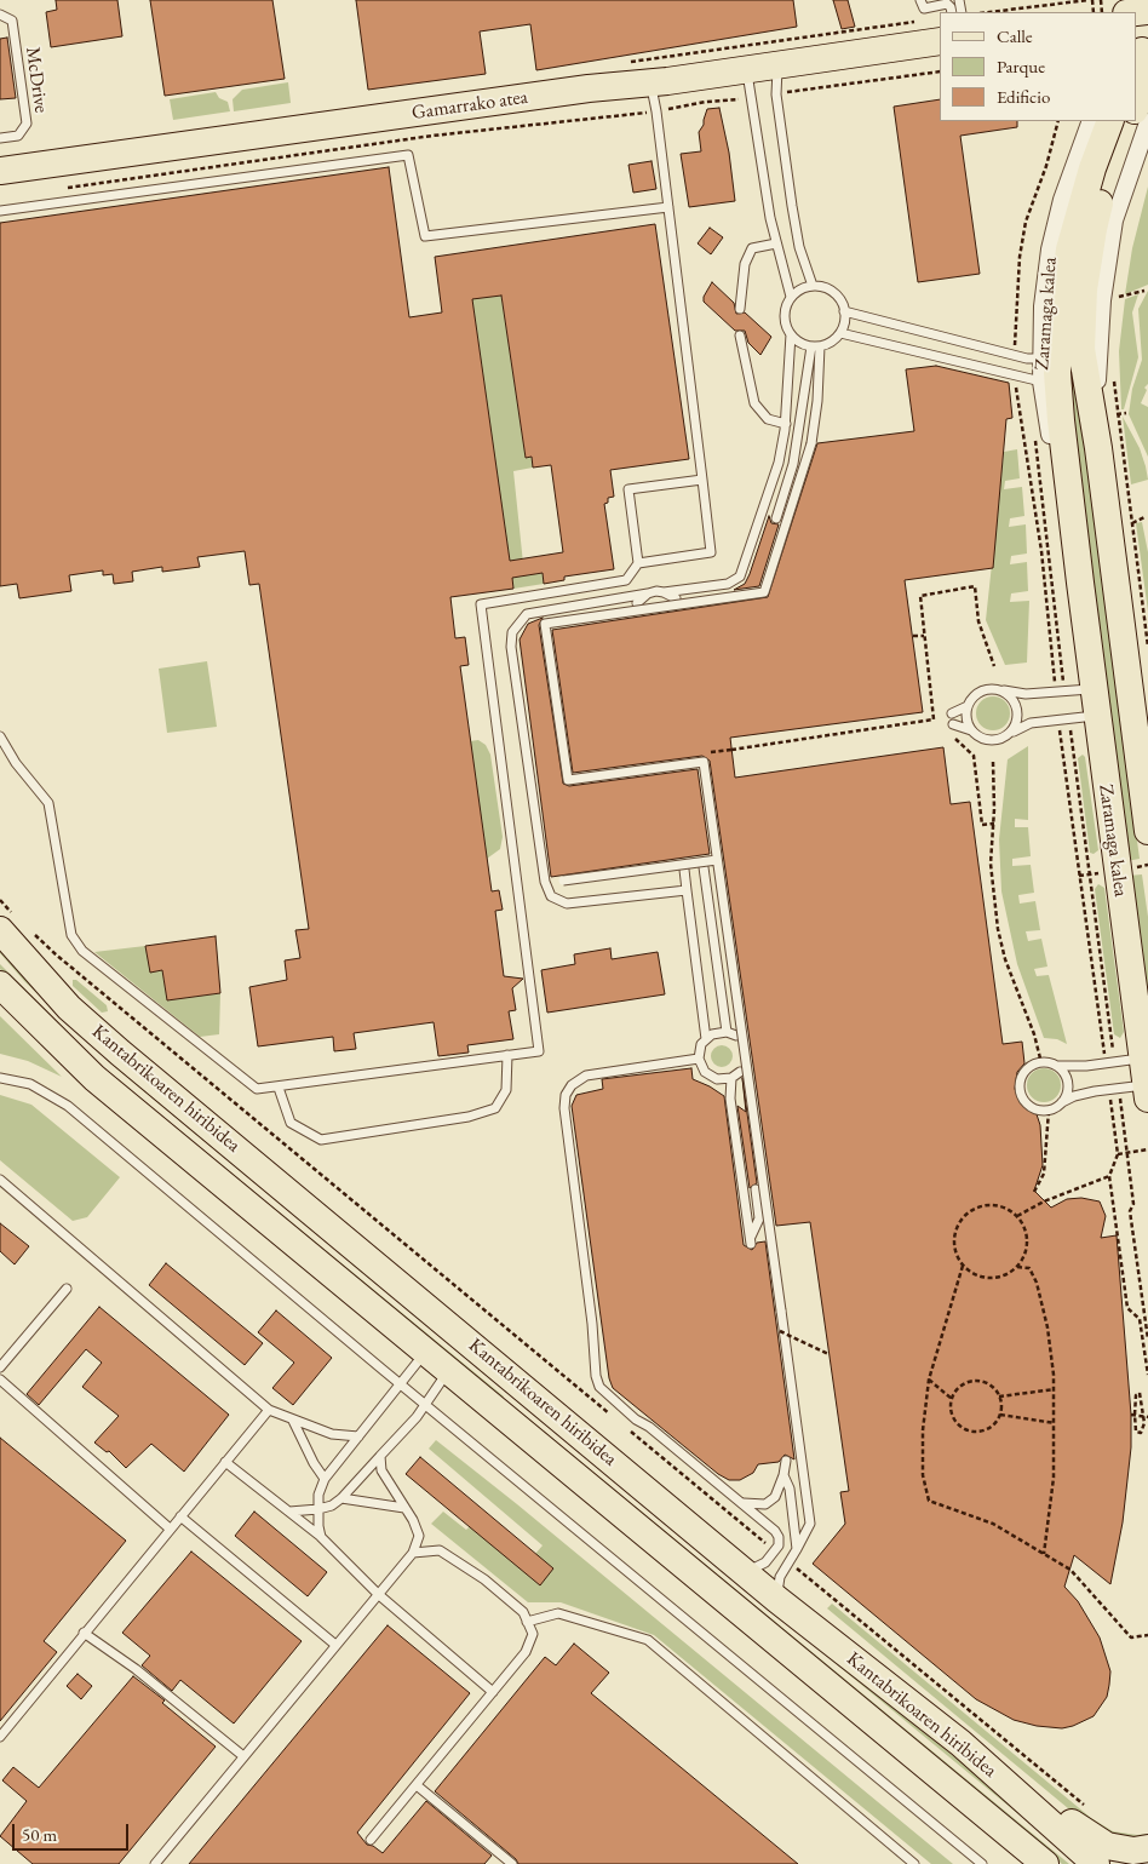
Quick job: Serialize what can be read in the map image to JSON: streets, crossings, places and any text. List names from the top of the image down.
{
  "streets": {
    "main road": ["Gamarrako atea", "Zaramaga kalea", "Kantabrikoaren hiribidea"],
    "lane": ["McDrive"]
  },
  "legend": ["Calle", "Parque", "Edificio"],
  "scale_bar": "50 m"
}
